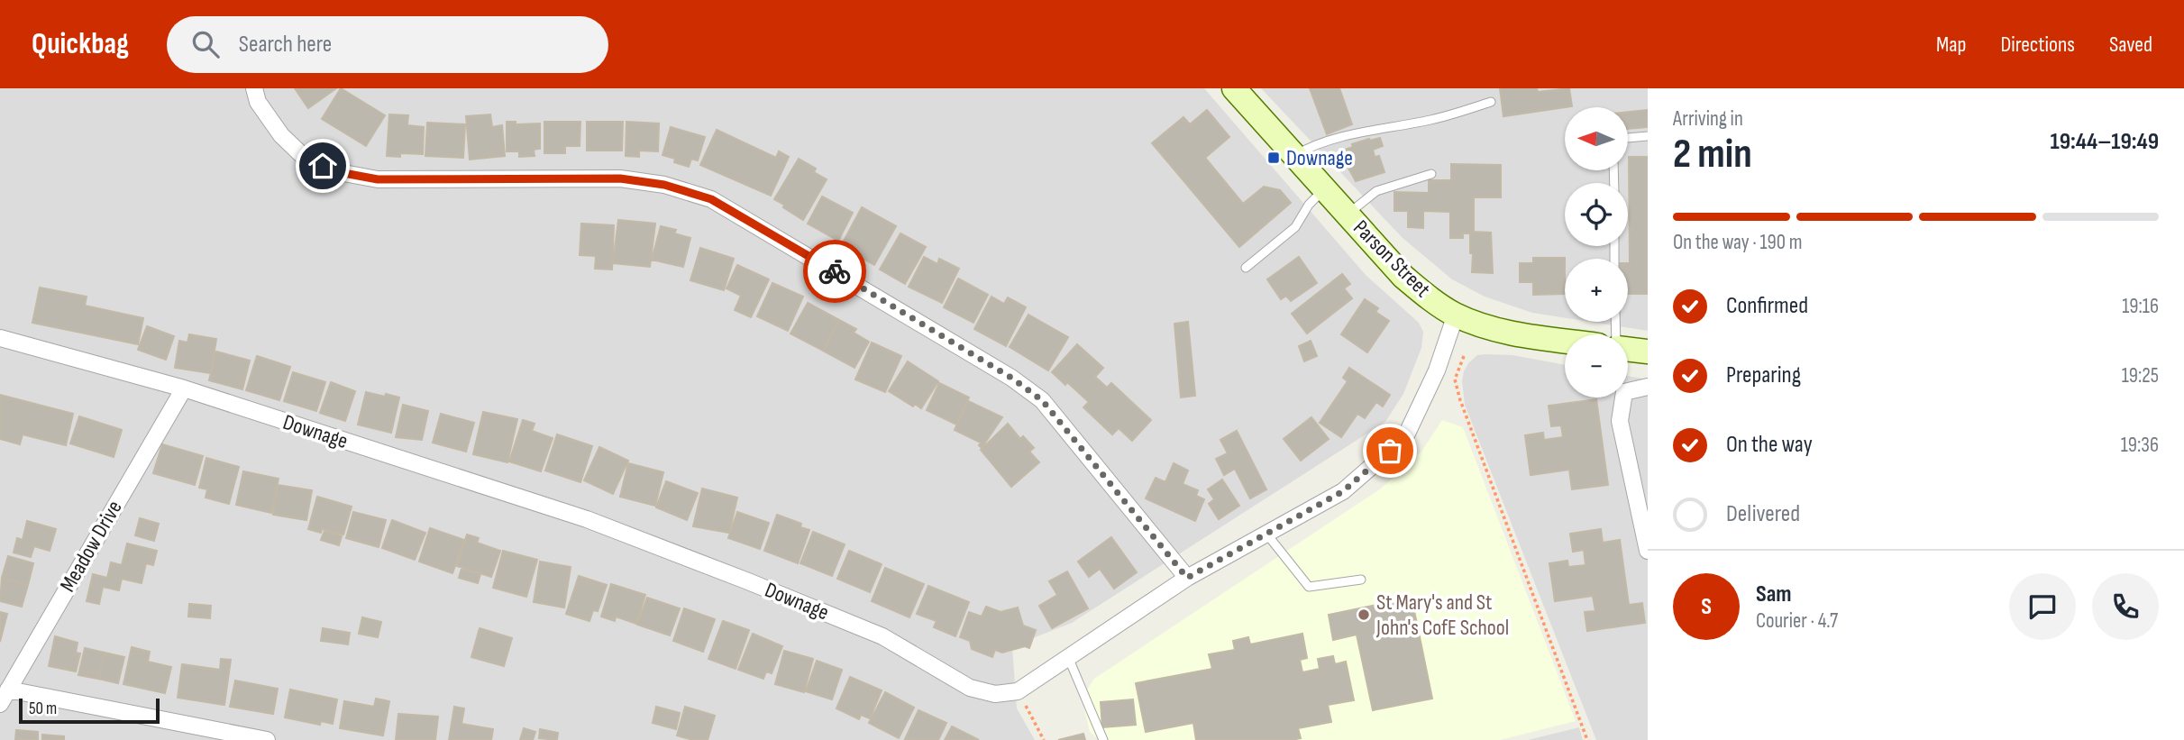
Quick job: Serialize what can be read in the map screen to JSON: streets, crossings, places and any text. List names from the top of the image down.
{
  "streets": {
    "main road": ["Parson Street"],
    "street": ["Downage", "Meadow Drive"]
  },
  "crossings": [
    ["Parson Street", "Downage"],
    ["Downage", "Meadow Drive"]
  ],
  "places": {
    "transit": ["Downage"],
    "other": ["St Mary's and St John's CofE School"]
  },
  "scale_bar": "50 m",
  "north": "left",
  "page": {
    "header": "Quickbag",
    "search": "Search here",
    "nav": ["Map", "Directions", "Saved"],
    "heading": ["2 min", "Arriving in", "19:44–19:49"],
    "panel": ["Sam", "Courier · 4.7"],
    "map_buttons": ["+", "−"],
    "bar": "On the way · 190 m",
    "list": [
      ["Confirmed", "19:16"],
      ["Preparing", "19:25"],
      ["On the way", "19:36"],
      "Delivered"
    ],
    "round": "S",
    "scale": "50 m"
  }
}
